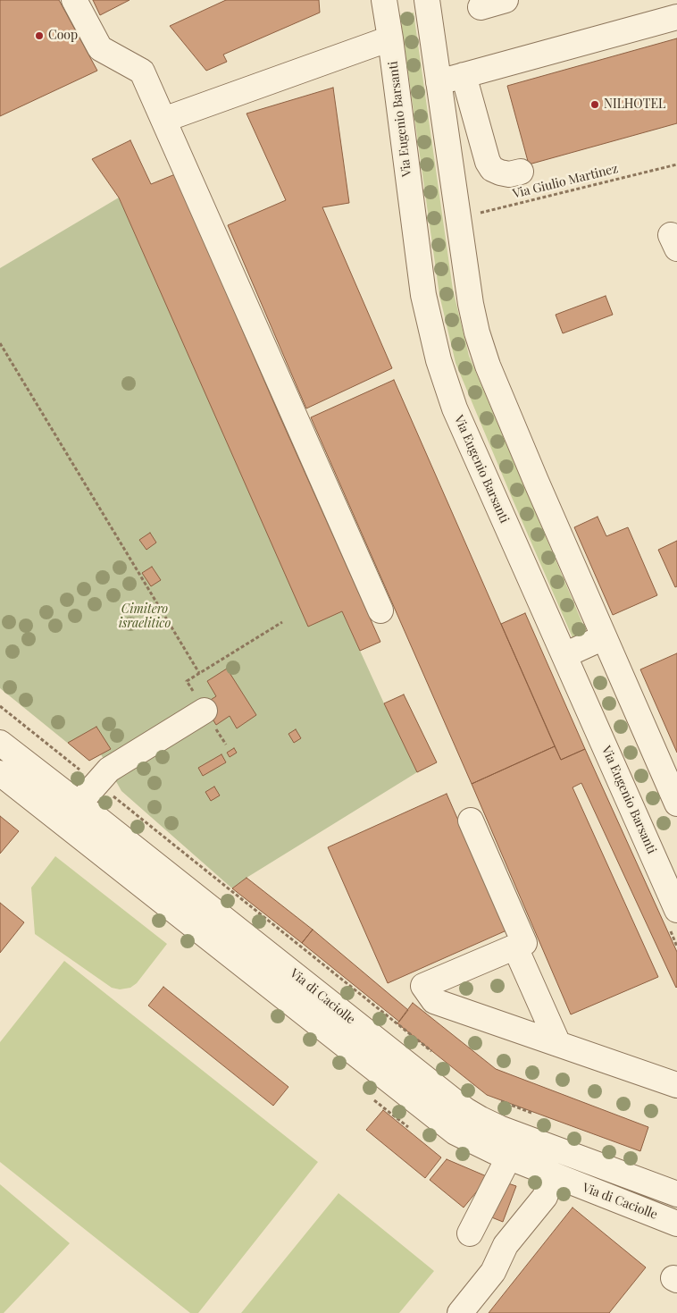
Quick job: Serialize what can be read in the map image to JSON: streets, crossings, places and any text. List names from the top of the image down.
{
  "streets": {
    "street": ["Via Eugenio Barsanti", "Via di Caciolle"],
    "path": ["Via Giulio Martinez"]
  },
  "parks": ["Cimitero israelitico"],
  "places": ["Coop", "NILHOTEL"]
}
